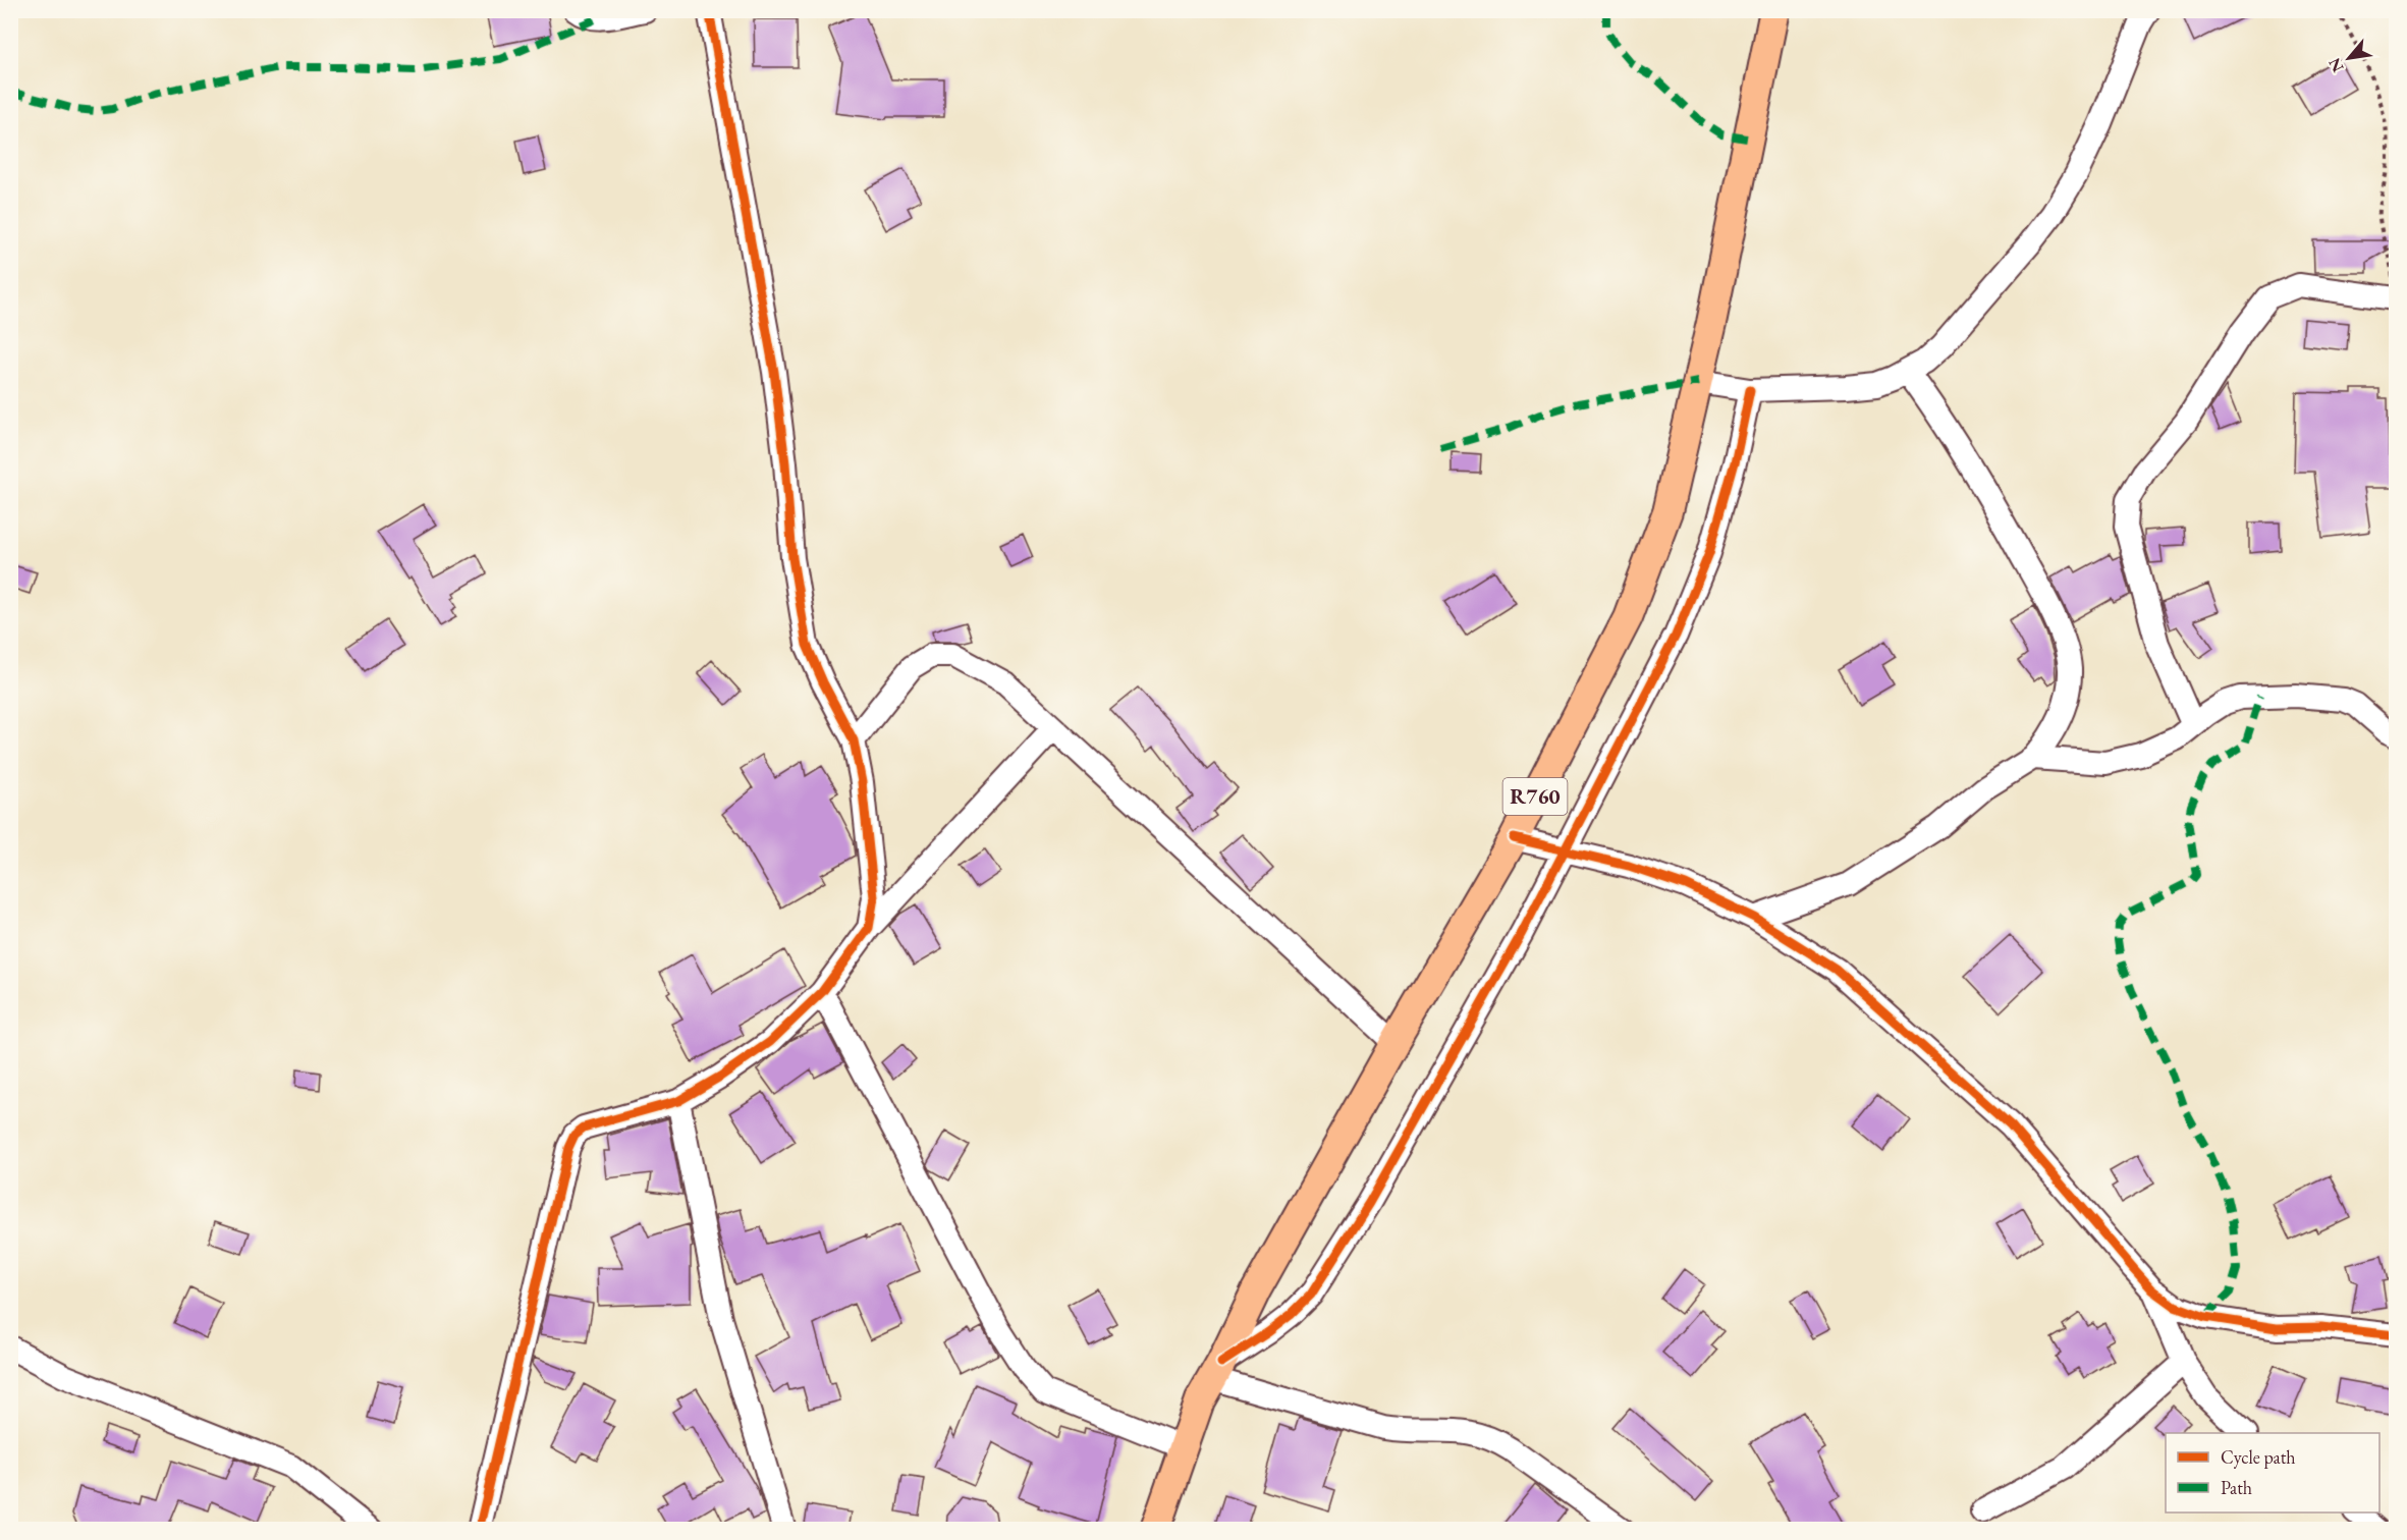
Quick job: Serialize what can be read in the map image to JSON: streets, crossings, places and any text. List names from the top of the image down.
{
  "streets": {
    "main road": ["R760"]
  },
  "legend": ["Cycle path", "Path"],
  "north": "bottom left"
}
